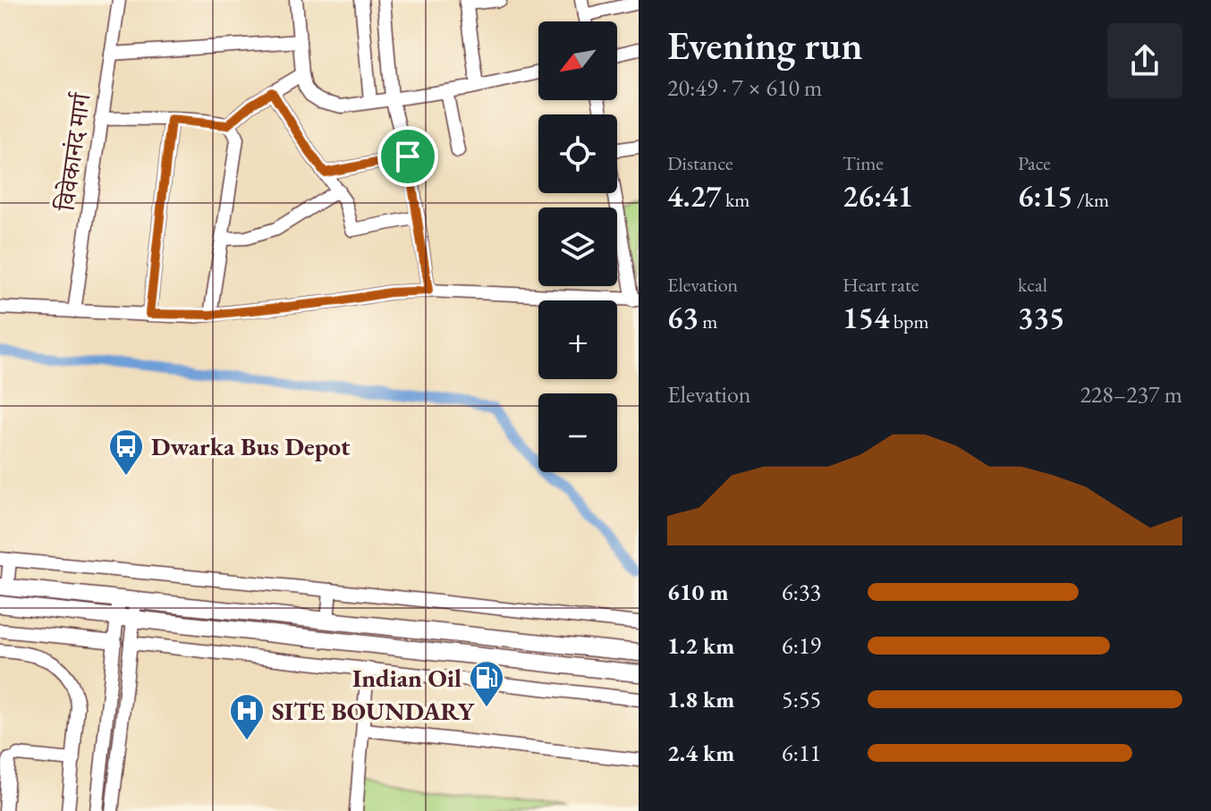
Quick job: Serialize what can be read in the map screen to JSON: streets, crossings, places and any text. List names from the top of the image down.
{
  "streets": {
    "street": ["विवेकानंद मार्ग"]
  },
  "places": {
    "bus stop": ["Dwarka Bus Depot"],
    "fuel station": ["Indian Oil"],
    "hospital": ["SITE BOUNDARY"]
  },
  "north": "bottom left",
  "page": {
    "heading": ["Evening run", "20:49 · 7 × 610 m"],
    "map_buttons": ["+", "−"],
    "stats": [
      ["Distance", "4.27 km"],
      ["Time", "26:41"],
      ["Pace", "6:15 /km"],
      ["Elevation", "63 m"],
      ["Heart rate", "154 bpm"],
      ["kcal", "335"]
    ],
    "chart": ["Elevation", "228–237 m"],
    "list": [
      {
        "name": "610 m",
        "note": "6:33"
      },
      {
        "name": "1.2 km",
        "note": "6:19"
      },
      {
        "name": "1.8 km",
        "note": "5:55"
      },
      {
        "name": "2.4 km",
        "note": "6:11"
      }
    ]
  }
}
